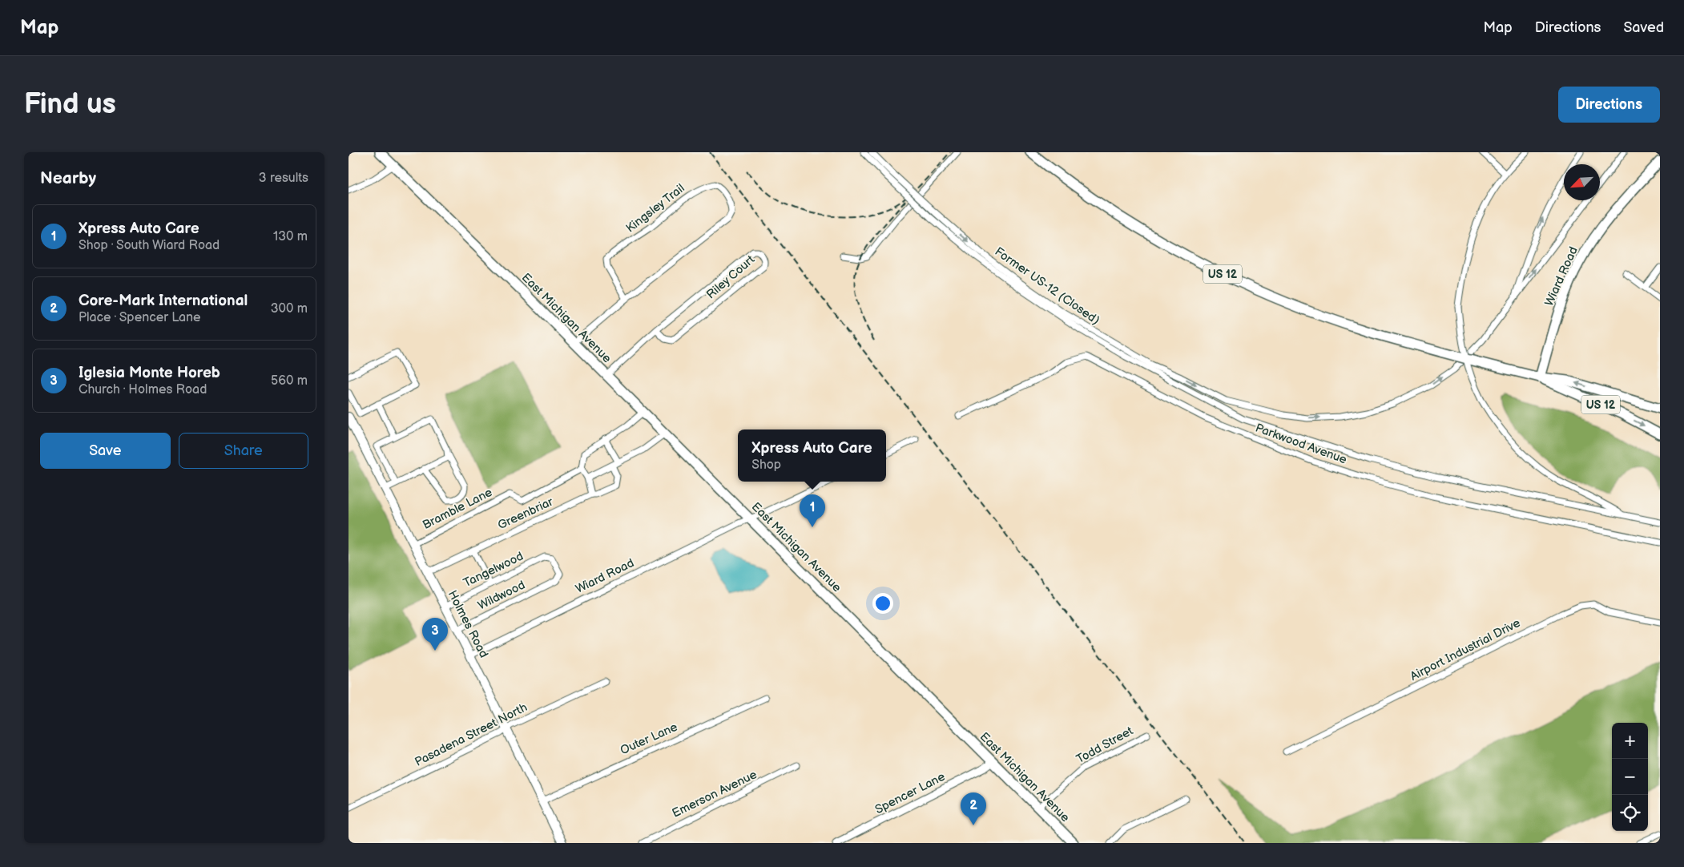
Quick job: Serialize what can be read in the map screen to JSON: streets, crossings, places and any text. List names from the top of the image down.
{
  "streets": {
    "main road": [
      "US 12",
      "Wiard Road",
      "East Michigan Avenue",
      "Holmes Road"
    ],
    "street": [
      "Kingsley Trail",
      "Riley Court",
      "Former US-12 (Closed)",
      "Parkwood Avenue",
      "Bramble Lane",
      "Greenbriar",
      "Tangelwood",
      "Wildwood",
      "Airport Industrial Drive",
      "Pasadena Street North",
      "Outer Lane",
      "Todd Street",
      "Spencer Lane",
      "Emerson Avenue"
    ]
  },
  "crossings": [
    ["Kingsley Trail", "East Michigan Avenue"],
    ["US 12", "Wiard Road"],
    ["Wiard Road", "East Michigan Avenue"],
    ["Wiard Road", "Holmes Road"],
    ["Riley Court", "East Michigan Avenue"],
    ["East Michigan Avenue", "Todd Street"],
    ["East Michigan Avenue", "Spencer Lane"],
    ["Bramble Lane", "Holmes Road"],
    ["Greenbriar", "Holmes Road"],
    ["Tangelwood", "Wildwood"],
    ["Tangelwood", "Holmes Road"],
    ["Wildwood", "Holmes Road"],
    ["Holmes Road", "Pasadena Street North"],
    ["Holmes Road", "Outer Lane"]
  ],
  "north": "bottom left",
  "page": {
    "header": "Map",
    "nav": ["Map", "Directions", "Saved"],
    "buttons": [
      "Directions",
      ["Save", "Share"]
    ],
    "title": "Find us",
    "heading": ["Nearby", "3 results"],
    "list": [
      {
        "mark": "1",
        "name": "Xpress Auto Care",
        "note": "Shop · South Wiard Road",
        "value": "130 m"
      },
      {
        "mark": "2",
        "name": "Core-Mark International",
        "note": "Place · Spencer Lane",
        "value": "300 m"
      },
      {
        "mark": "3",
        "name": "Iglesia Monte Horeb",
        "note": "Church · Holmes Road",
        "value": "560 m"
      }
    ],
    "popup": ["Xpress Auto Care", "Shop"],
    "pins": ["1", "3", "2"],
    "map_buttons": ["+", "−"]
  }
}
